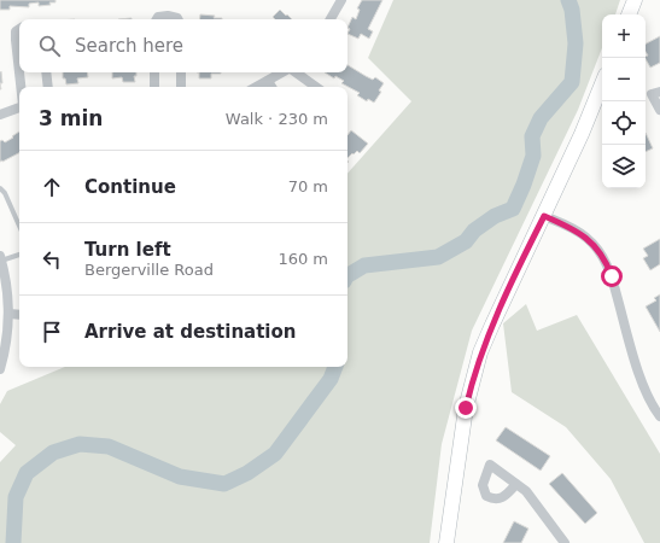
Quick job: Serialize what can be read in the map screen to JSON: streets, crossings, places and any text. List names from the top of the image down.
{
  "page": {
    "map_buttons": ["+", "−"],
    "search": "Search here",
    "heading": ["3 min", "Walk · 230 m"],
    "list": [
      ["Continue", "70 m"],
      ["Turn left", "Bergerville Road", "160 m"],
      "Arrive at destination"
    ]
  }
}
